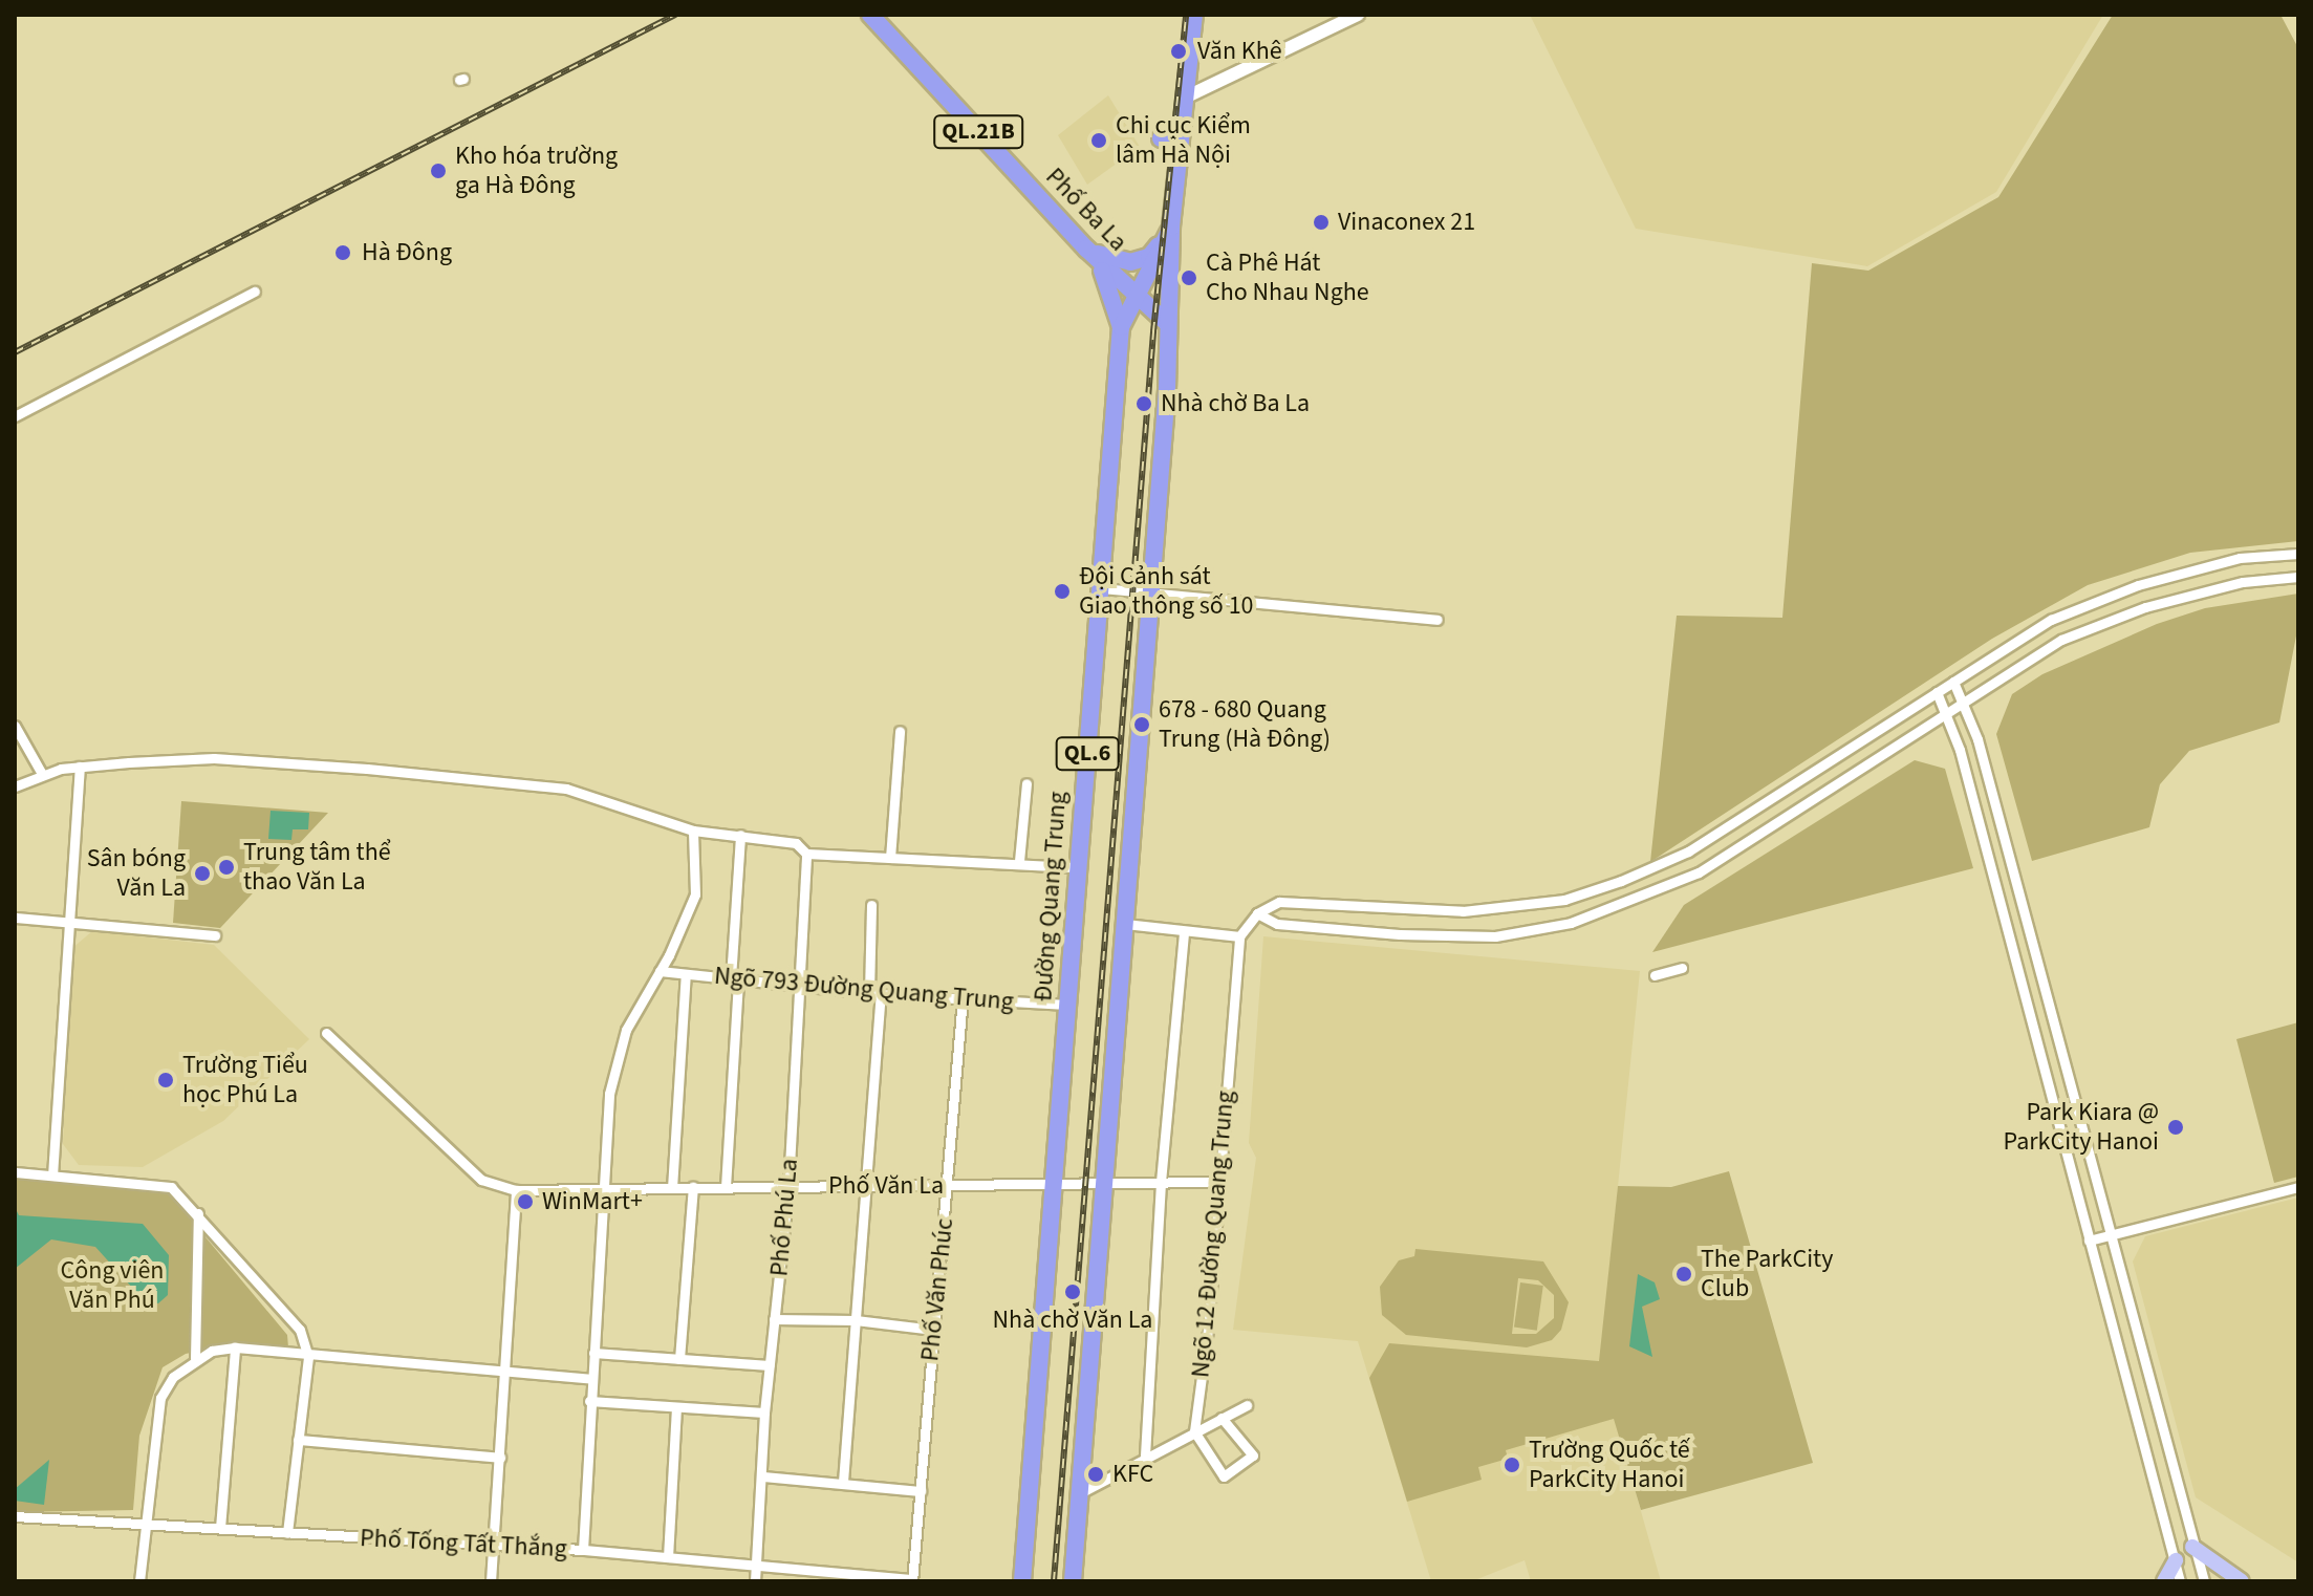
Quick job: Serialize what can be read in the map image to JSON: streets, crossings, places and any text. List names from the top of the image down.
{
  "streets": {
    "highway": [
      "QL.21B",
      "Phố Ba La",
      "QL.6",
      "Đường Quang Trung"
    ],
    "street": [
      "Ngõ 793 Đường Quang Trung",
      "Phố Văn La",
      "Phố Phú La",
      "Ngõ 12 Đường Quang Trung",
      "Phố Văn Phúc",
      "Phố Tống Tất Thắng"
    ]
  },
  "crossings": [
    ["Phố Ba La", "Đường Quang Trung"],
    ["Đường Quang Trung", "Ngõ 793 Đường Quang Trung"],
    ["Đường Quang Trung", "Phố Văn La"],
    ["Ngõ 793 Đường Quang Trung", "Phố Phú La"],
    ["Ngõ 793 Đường Quang Trung", "Phố Văn Phúc"],
    ["Phố Văn La", "Phố Phú La"],
    ["Phố Văn La", "Ngõ 12 Đường Quang Trung"],
    ["Phố Văn La", "Phố Văn Phúc"],
    ["Phố Phú La", "Phố Tống Tất Thắng"],
    ["Phố Văn Phúc", "Phố Tống Tất Thắng"]
  ],
  "parks": ["Công viên Văn Phú"],
  "places": [
    "Văn Khê",
    "Chi cục Kiểm lâm Hà Nội",
    "Kho hóa trường ga Hà Đông",
    "Vinaconex 21",
    "Hà Đông",
    "Cà Phê Hát Cho Nhau Nghe",
    "Nhà chờ Ba La",
    "Đội Cảnh sát Giao thông số 10",
    "678 - 680 Quang Trung (Hà Đông)",
    "Trung tâm thể thao Văn La",
    "Sân bóng Văn La",
    "Trường Tiểu học Phú La",
    "Park Kiara @ ParkCity Hanoi",
    "WinMart+",
    "The ParkCity Club",
    "Nhà chờ Văn La",
    "Trường Quốc tế ParkCity Hanoi",
    "KFC"
  ]
}
